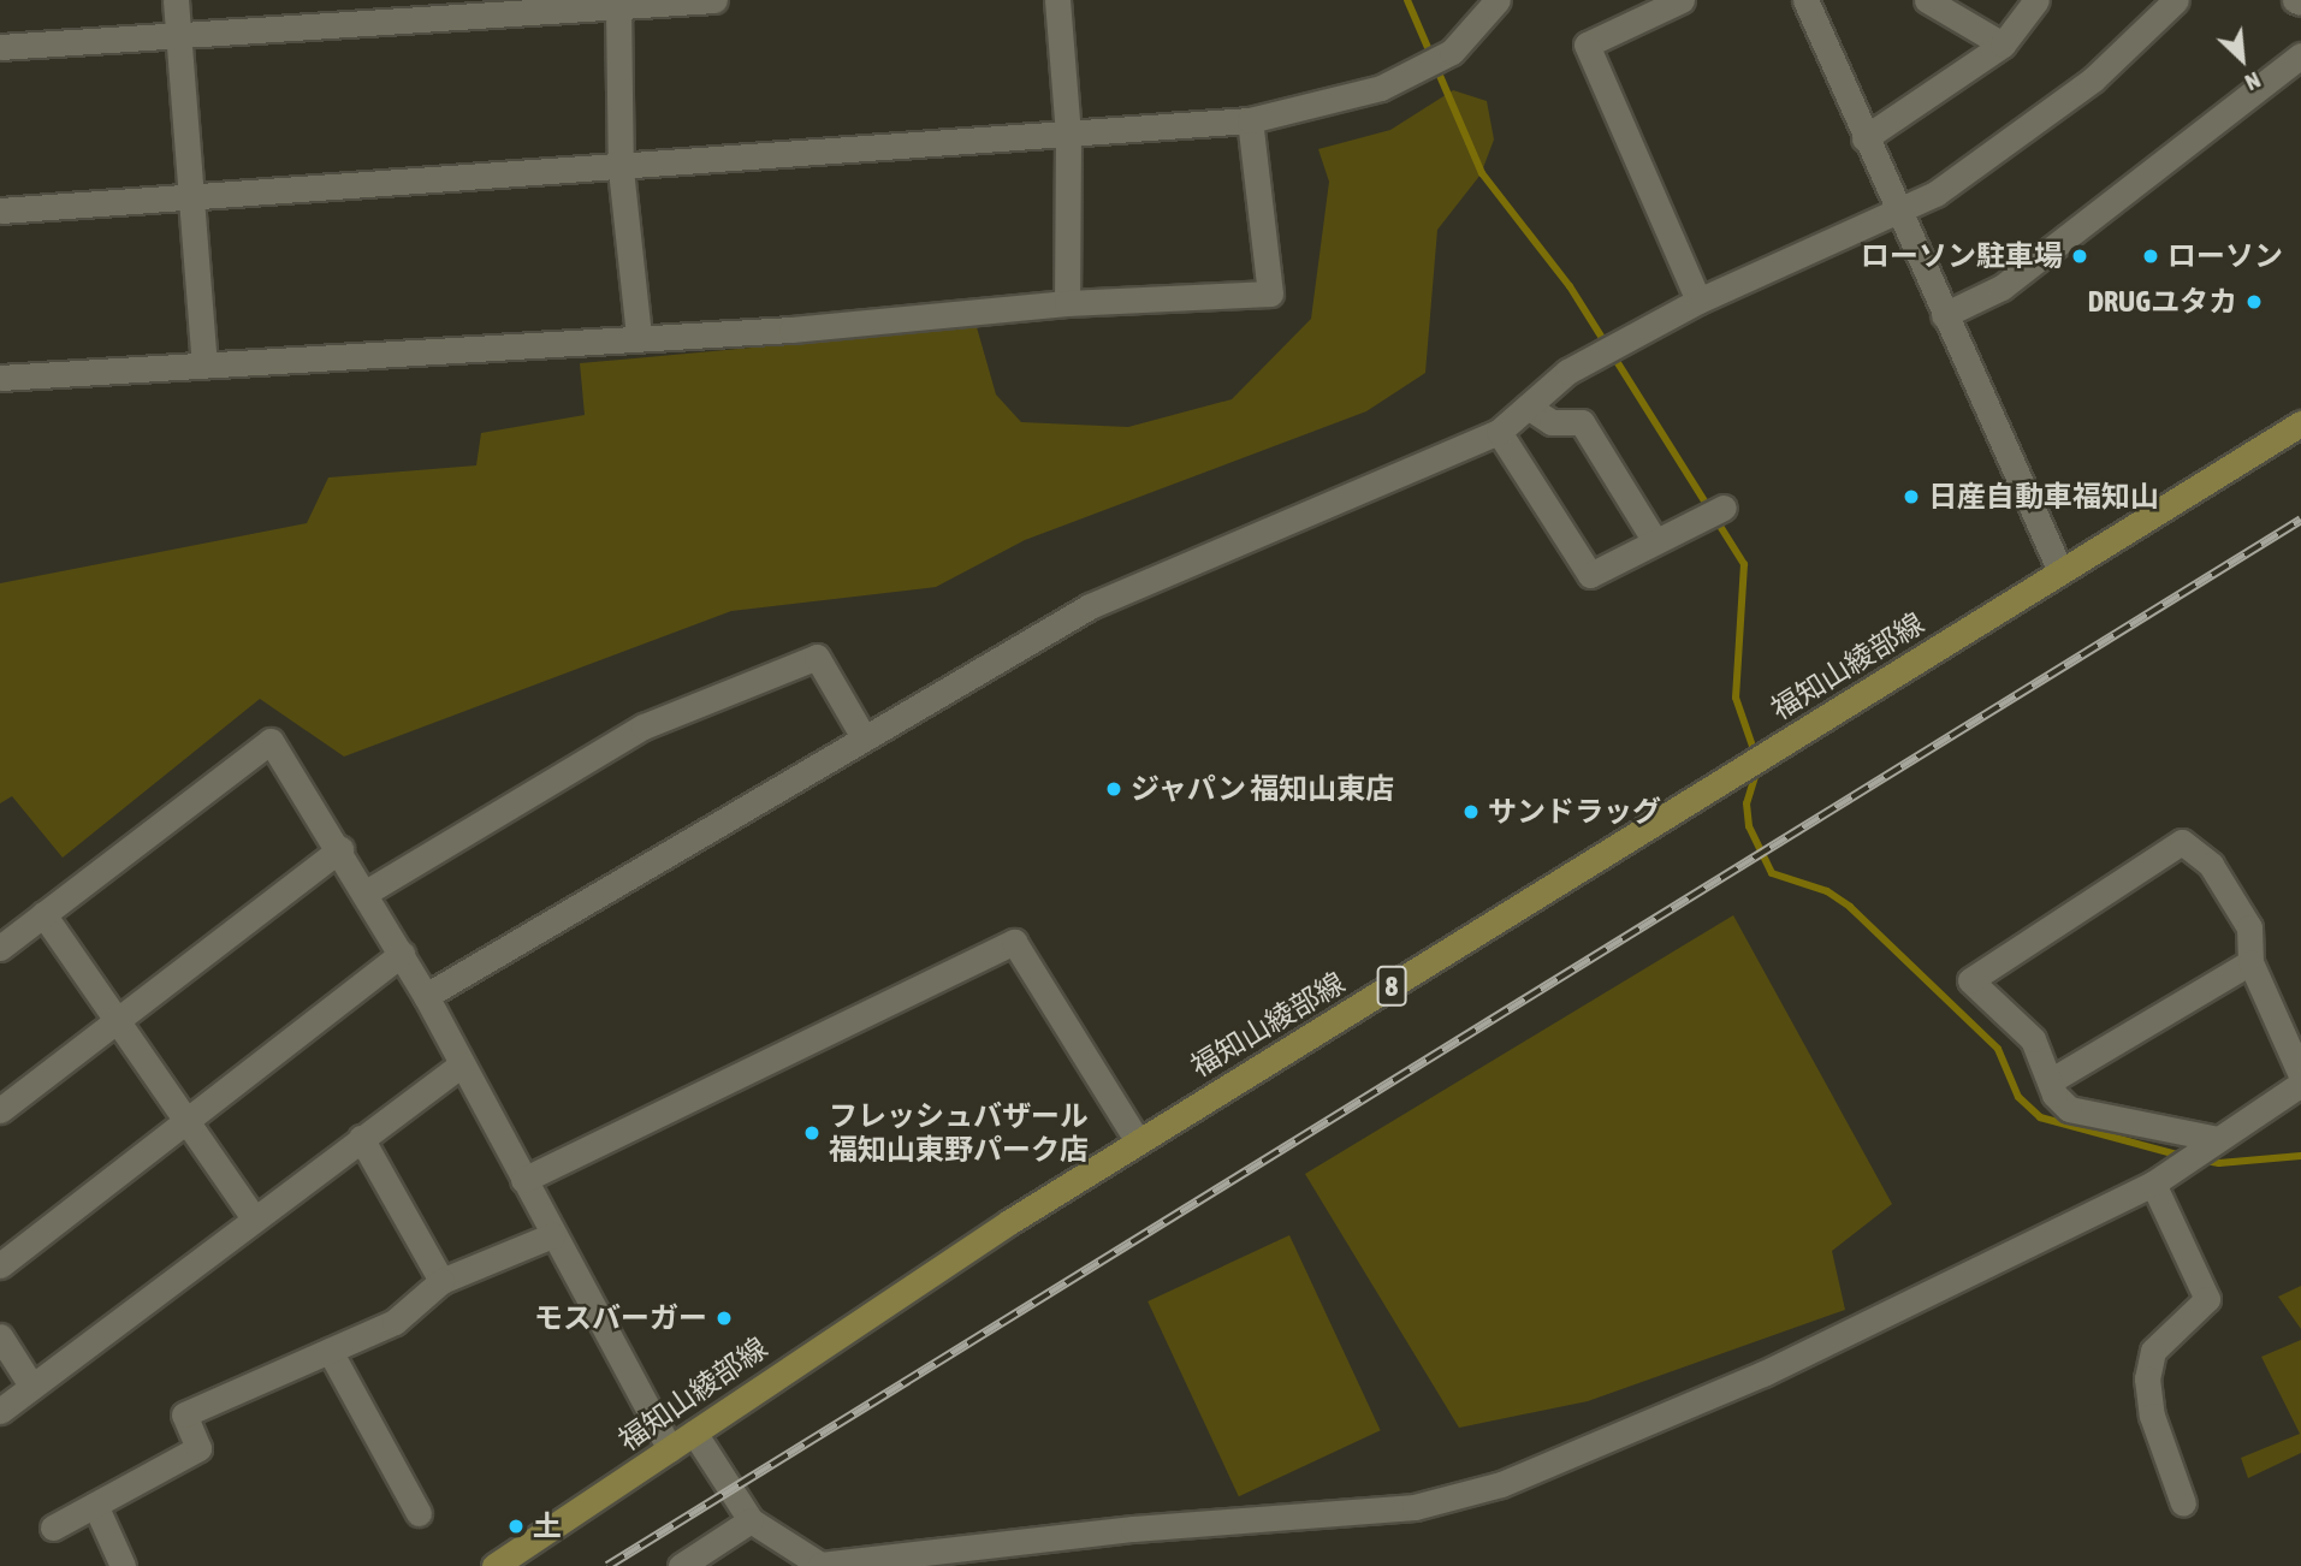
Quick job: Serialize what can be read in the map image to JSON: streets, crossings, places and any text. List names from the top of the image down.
{
  "streets": {
    "main road": ["福知山綾部線", "8"]
  },
  "places": [
    "ローソン駐車場",
    "ローソン",
    "DRUGユタカ",
    "日産自動車福知山",
    "ジャパン 福知山東店",
    "サンドラッグ",
    "フレッシュバザール 福知山東野パーク店",
    "モスバーガー",
    "土"
  ],
  "north": "bottom right"
}
